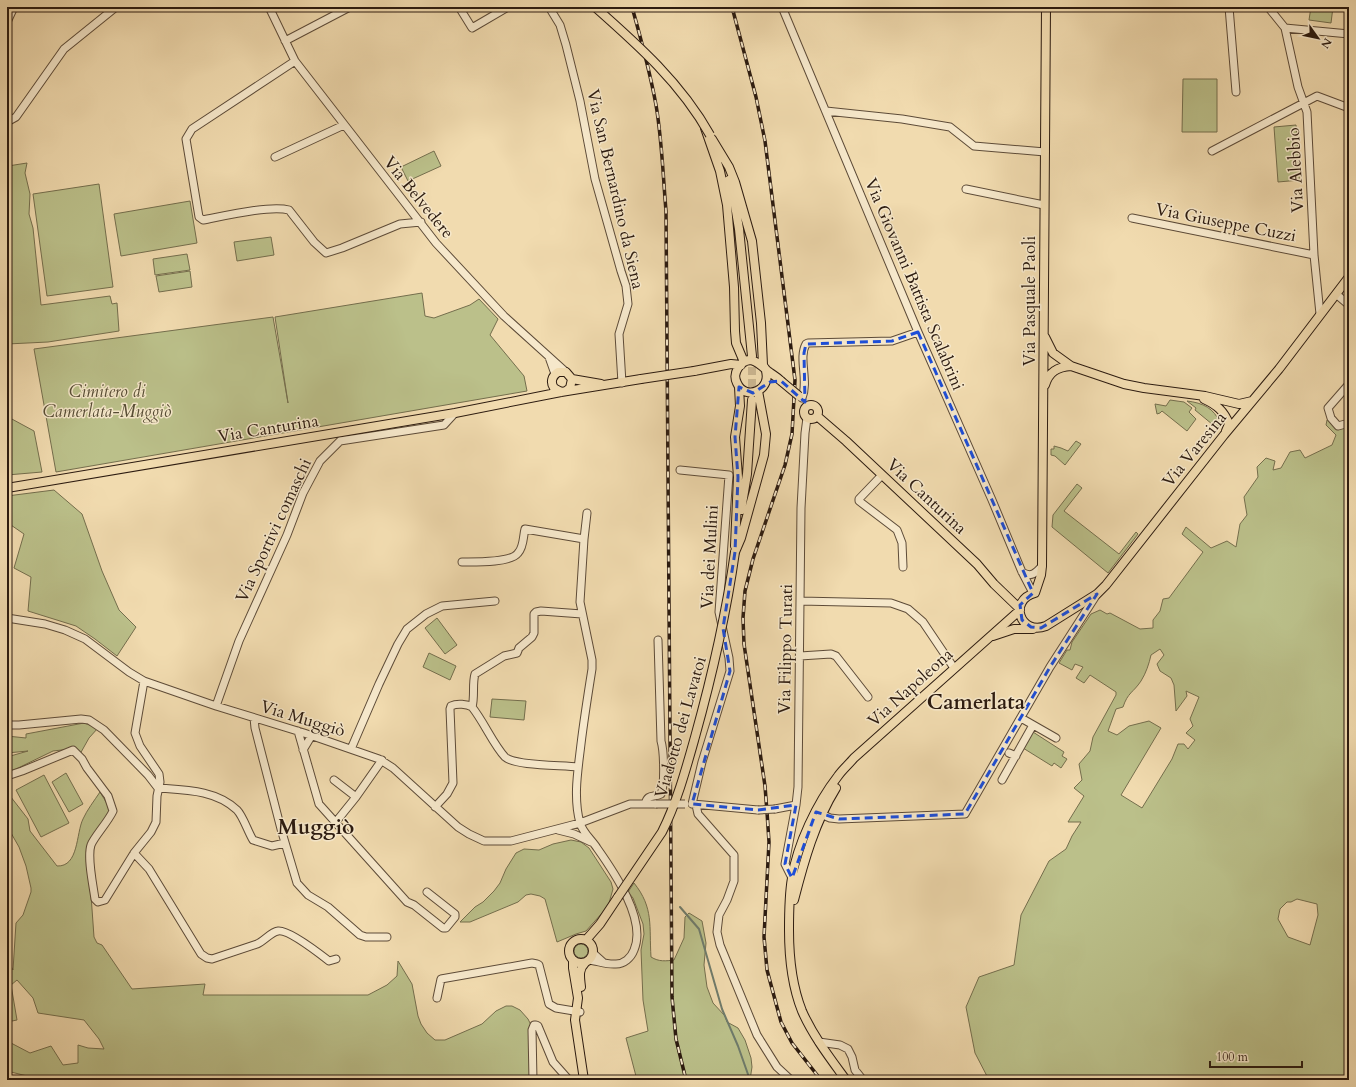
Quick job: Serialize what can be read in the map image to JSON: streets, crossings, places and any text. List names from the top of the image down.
{
  "streets": {
    "main road": [
      "Via Pasquale Paoli",
      "Via Canturina",
      "Via Varesina",
      "Via Napoleona",
      "Viadotto dei Lavatoi"
    ],
    "street": [
      "Via Alebbio",
      "Via San Bernardino da Siena",
      "Via Belvedere",
      "Via Giuseppe Cuzzi",
      "Via Giovanni Battista Scalabrini",
      "Via Sportivi comaschi",
      "Via dei Mulini",
      "Via Filippo Turati",
      "Via Muggiò"
    ]
  },
  "crossings": [
    ["Via Alebbio", "Via Giuseppe Cuzzi"],
    ["Via Alebbio", "Via Varesina"],
    ["Via San Bernardino da Siena", "Via Canturina"],
    ["Via Belvedere", "Via Canturina"],
    ["Via Giovanni Battista Scalabrini", "Via Pasquale Paoli"],
    ["Via Giovanni Battista Scalabrini", "Via Napoleona"],
    ["Via Pasquale Paoli", "Via Napoleona"],
    ["Via Canturina", "Via Varesina"],
    ["Via Canturina", "Via Sportivi comaschi"],
    ["Via Canturina", "Via Filippo Turati"],
    ["Via Canturina", "Via Napoleona"],
    ["Via Varesina", "Via Napoleona"],
    ["Via Sportivi comaschi", "Via Muggiò"],
    ["Via dei Mulini", "Via Muggiò"],
    ["Via Filippo Turati", "Via Napoleona"],
    ["Via Filippo Turati", "Via Muggiò"]
  ],
  "districts": ["Camerlata", "Muggiò"],
  "parks": ["Cimitero di Camerlata-Muggiò"],
  "scale_bar": "100 m",
  "north": "bottom right"
}
